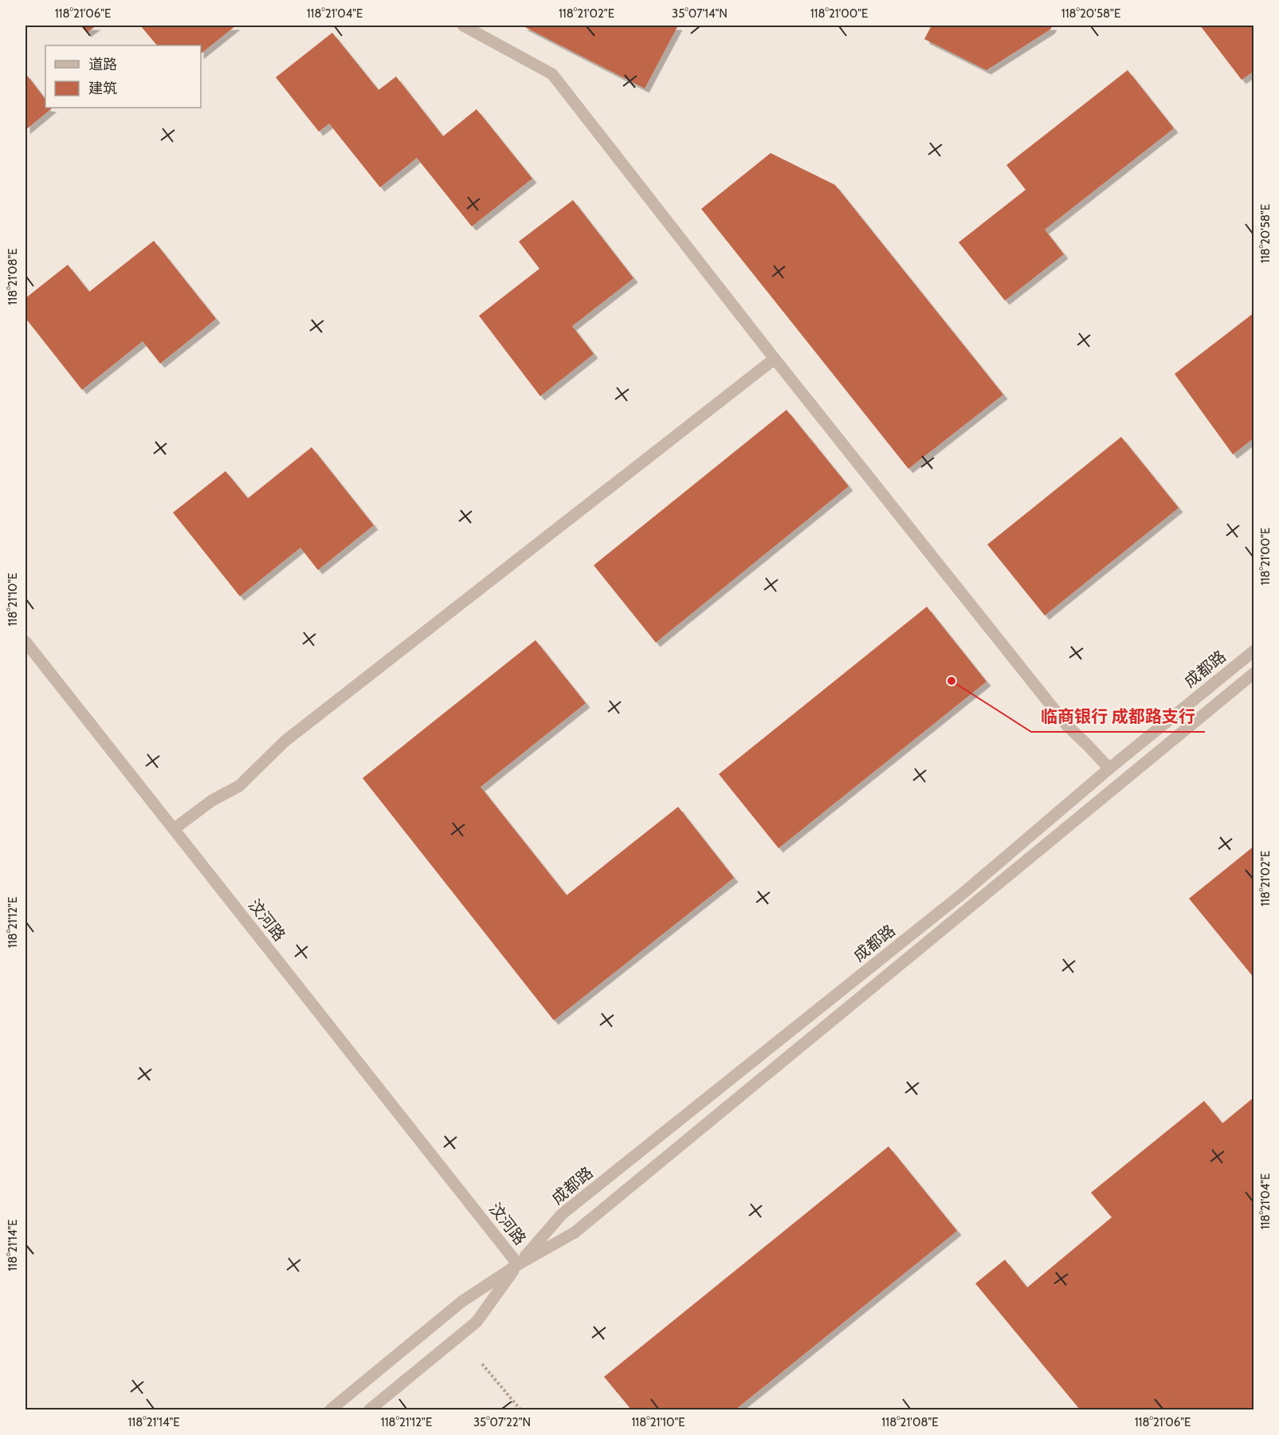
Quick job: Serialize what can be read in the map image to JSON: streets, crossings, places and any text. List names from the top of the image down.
{
  "streets": {
    "street": ["成都路", "汶河路"]
  },
  "crossings": [
    ["成都路", "汶河路"]
  ],
  "places": ["临商银行 成都路支行"],
  "legend": ["道路", "建筑"],
  "coordinates": [
    "118°21'06\"E",
    "118°21'04\"E",
    "118°21'02\"E",
    "35°07'14\"N",
    "118°21'00\"E",
    "118°20'58\"E",
    "118°21'08\"E",
    "118°21'10\"E",
    "118°21'12\"E",
    "118°21'14\"E",
    "35°07'22\"N"
  ]
}
